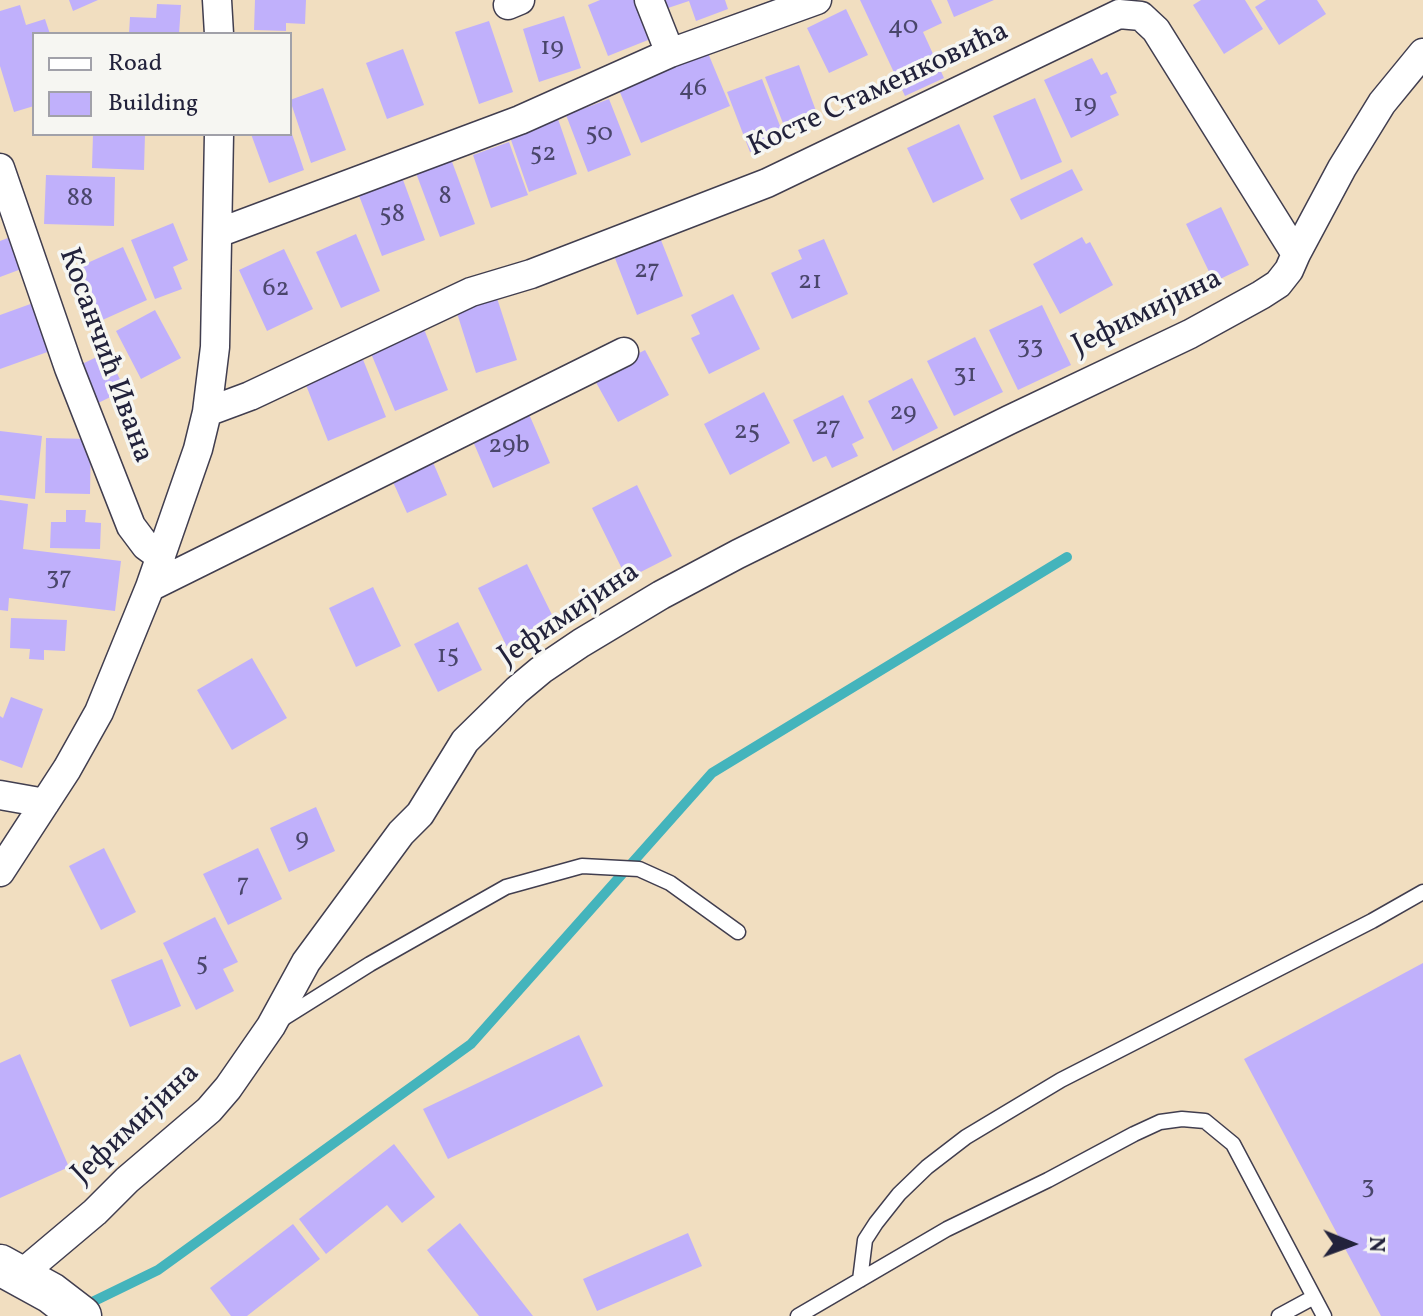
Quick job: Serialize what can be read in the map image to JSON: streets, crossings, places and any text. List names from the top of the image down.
{
  "streets": {
    "street": ["Косте Стаменковића", "Јефимијина", "Косанчић Ивана"]
  },
  "crossings": [
    ["Косте Стаменковића", "Јефимијина"]
  ],
  "house_numbers": [
    "40",
    "19",
    "46",
    "19",
    "50",
    "52",
    "8",
    "88",
    "58",
    "27",
    "21",
    "62",
    "33",
    "31",
    "29",
    "27",
    "25",
    "29b",
    "37",
    "15",
    "9",
    "7",
    "5",
    "3"
  ],
  "legend": ["Road", "Building"],
  "north": "right"
}
